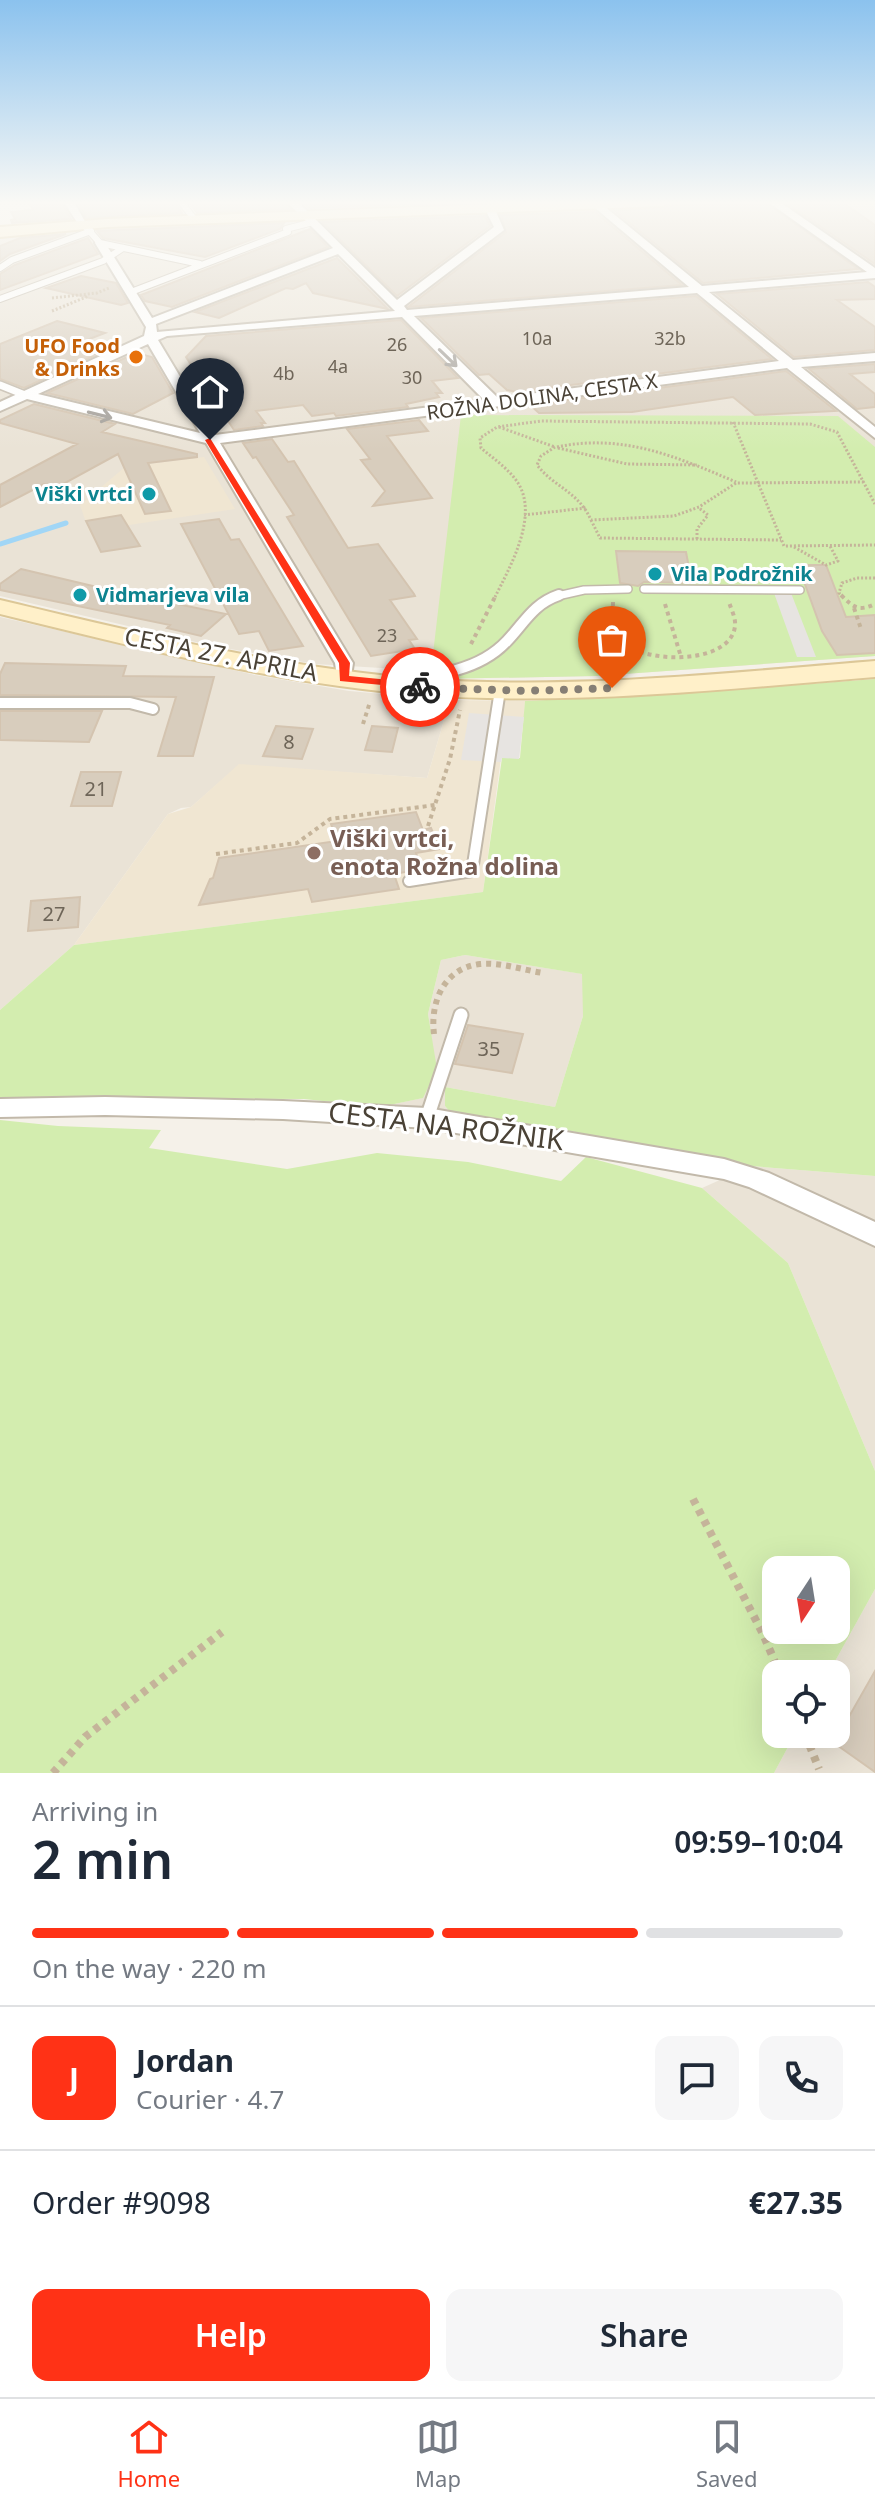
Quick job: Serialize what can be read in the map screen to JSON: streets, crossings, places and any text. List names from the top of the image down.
{
  "streets": {
    "street": ["ROŽNA DOLINA, CESTA X", "CESTA 27. APRILA", "CESTA NA ROŽNIK"]
  },
  "places": [
    "UFO Food & Drinks",
    "Viški vrtci",
    "Vila Podrožnik",
    "Vidmarjeva vila",
    "Viški vrtci, enota Rožna dolina"
  ],
  "house_numbers": [
    "10a",
    "32b",
    "26",
    "4a",
    "4b",
    "30",
    "23",
    "8",
    "21",
    "27",
    "35"
  ],
  "north": "bottom",
  "page": {
    "heading": ["2 min", "Arriving in", "09:59–10:04"],
    "panel": [
      "Jordan",
      "Courier · 4.7",
      "Order #9098",
      "€27.35"
    ],
    "bar": "On the way · 220 m",
    "round": "J",
    "buttons": ["Help", "Share"],
    "tabs": ["Home", "Map", "Saved"]
  }
}
